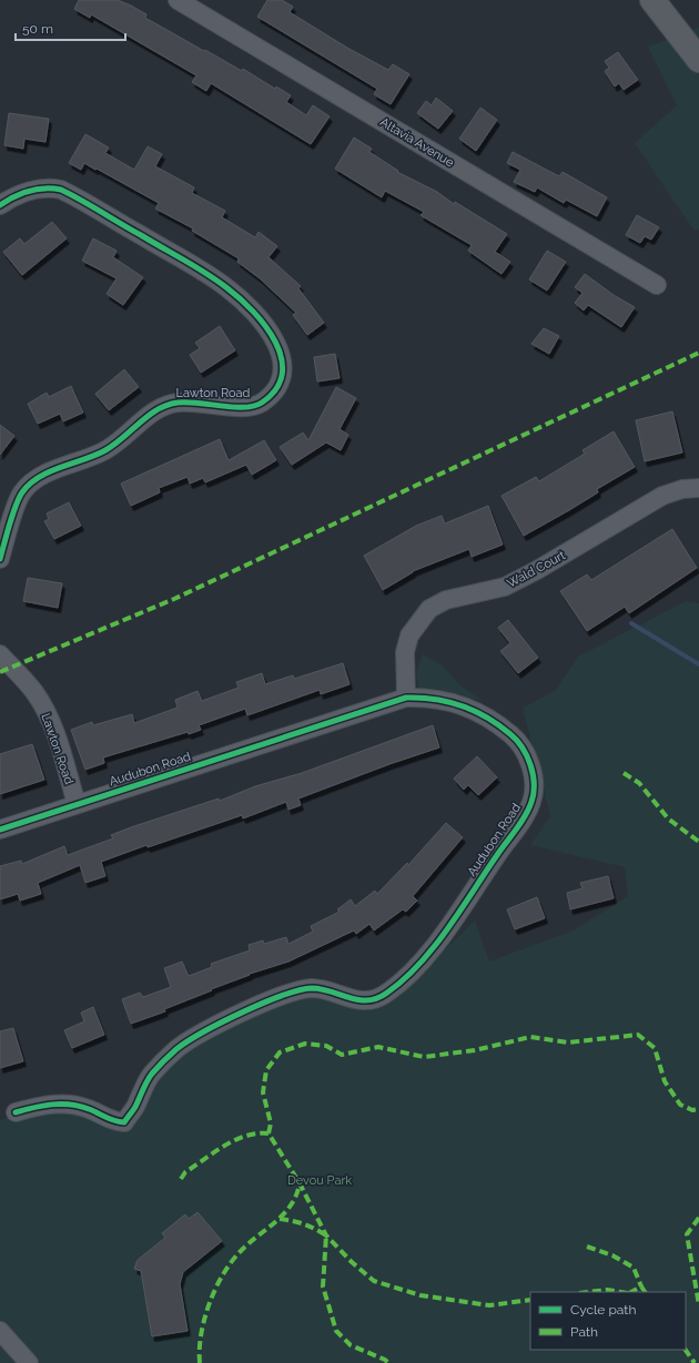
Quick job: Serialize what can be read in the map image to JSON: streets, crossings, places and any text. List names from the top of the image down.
{
  "streets": {
    "street": [
      "Altavia Avenue",
      "Lawton Road",
      "Wald Court",
      "Audubon Road"
    ]
  },
  "crossings": [
    ["Lawton Road", "Audubon Road"],
    ["Wald Court", "Audubon Road"]
  ],
  "parks": ["Devou Park"],
  "legend": ["Cycle path", "Path"],
  "scale_bar": "50 m"
}
